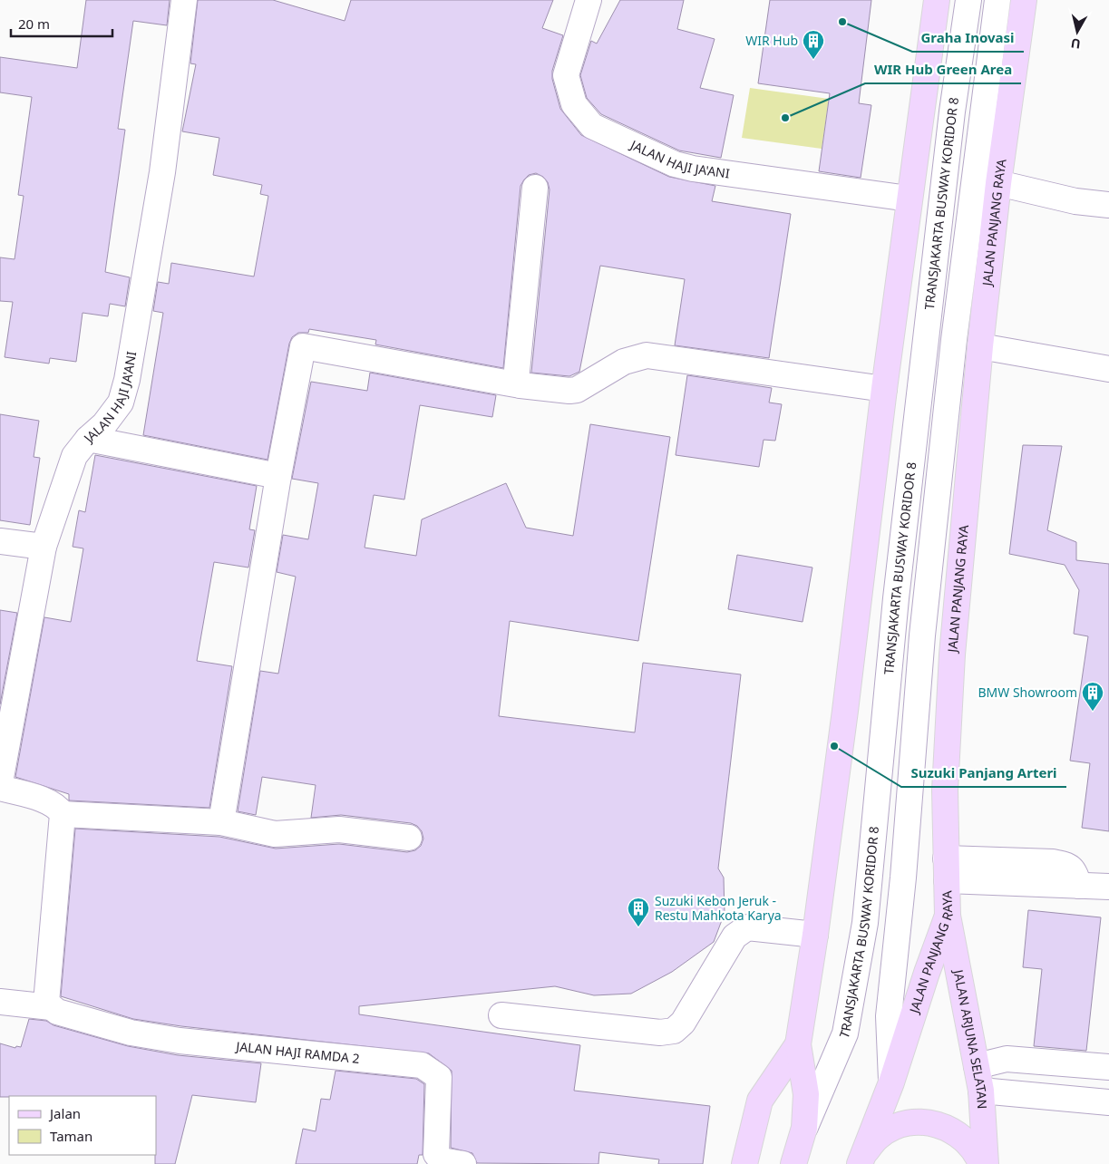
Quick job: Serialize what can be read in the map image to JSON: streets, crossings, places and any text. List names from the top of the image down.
{
  "streets": {
    "main road": ["JALAN PANJANG RAYA", "JALAN ARJUNA SELATAN"],
    "street": ["JALAN HAJI JA'ANI", "TRANSJAKARTA BUSWAY KORIDOR 8", "JALAN HAJI RAMDA 2"]
  },
  "crossings": [
    ["JALAN PANJANG RAYA", "JALAN ARJUNA SELATAN"]
  ],
  "places": {
    "other": ["Graha Inovasi", "WIR Hub Green Area", "Suzuki Panjang Arteri"],
    "building": ["WIR Hub", "BMW Showroom", "Suzuki Kebon Jeruk - Restu Mahkota Karya"]
  },
  "legend": ["Jalan", "Taman"],
  "scale_bar": "20 m",
  "north": "bottom"
}
